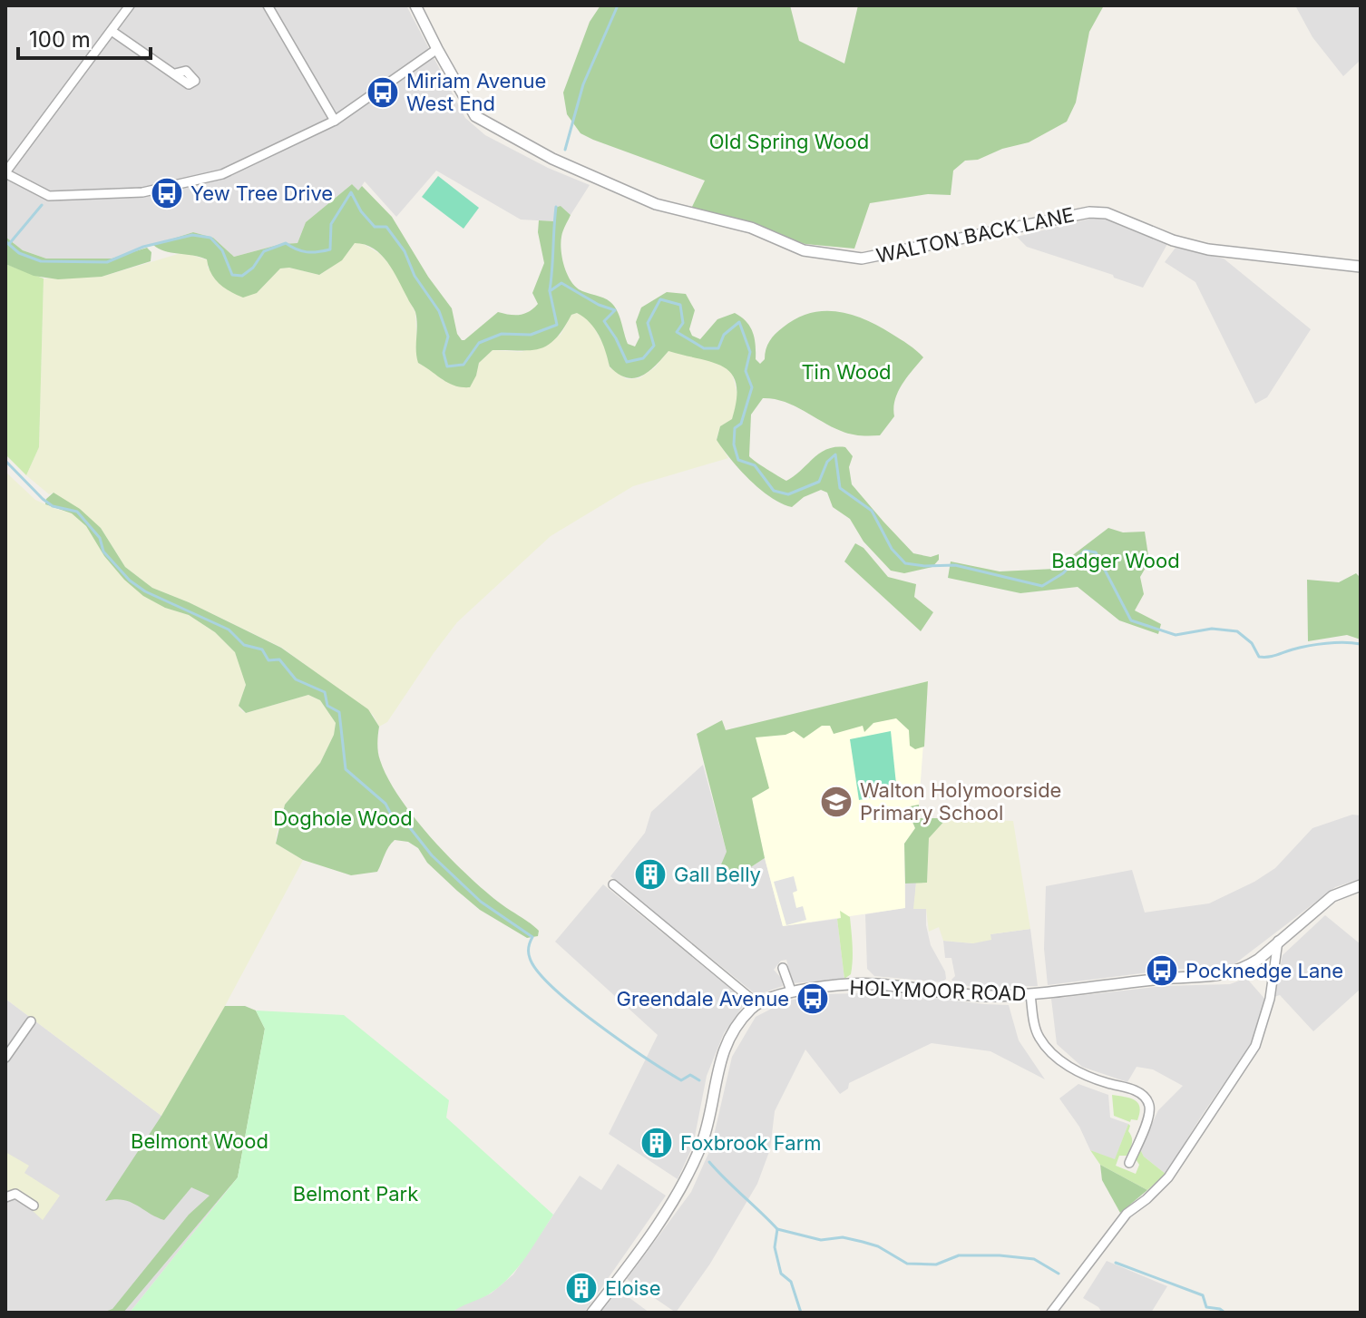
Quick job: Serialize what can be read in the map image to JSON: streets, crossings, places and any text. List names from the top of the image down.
{
  "streets": {
    "street": ["WALTON BACK LANE", "HOLYMOOR ROAD"]
  },
  "parks": [
    "Old Spring Wood",
    "Tin Wood",
    "Badger Wood",
    "Doghole Wood",
    "Belmont Wood",
    "Belmont Park"
  ],
  "places": {
    "bus stop": [
      "Miriam Avenue West End",
      "Yew Tree Drive",
      "Pocknedge Lane",
      "Greendale Avenue"
    ],
    "school or university": ["Walton Holymoorside Primary School"],
    "building": ["Gall Belly", "Foxbrook Farm", "Eloise"]
  },
  "scale_bar": "100 m"
}
